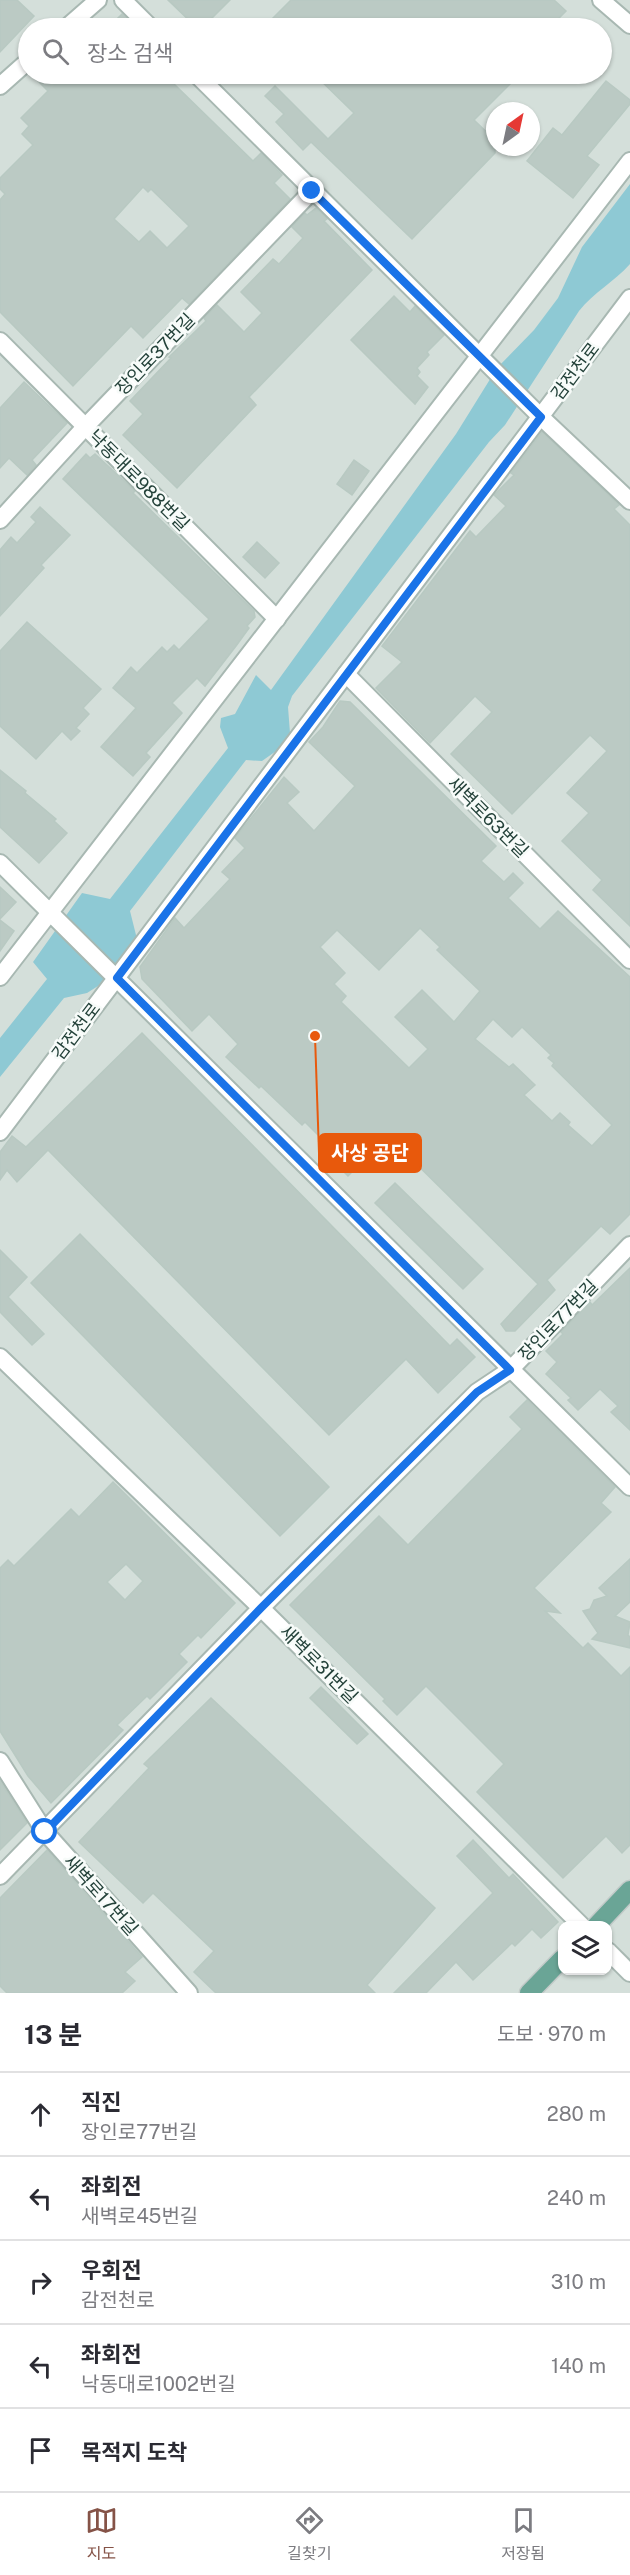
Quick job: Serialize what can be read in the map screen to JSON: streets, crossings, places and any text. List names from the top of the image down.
{
  "streets": {
    "street": [
      "장인로37번길",
      "감전천로",
      "낙동대로988번길",
      "새벽로63번길",
      "장인로77번길",
      "새벽로31번길",
      "새벽로17번길"
    ]
  },
  "crossings": [
    ["장인로37번길", "낙동대로988번길"],
    ["감전천로", "새벽로63번길"],
    ["장인로77번길", "새벽로31번길"],
    ["장인로77번길", "새벽로17번길"]
  ],
  "places": ["사상 공단"],
  "north": "top right",
  "page": {
    "search": "장소 검색",
    "heading": ["13 분", "도보 · 970 m"],
    "list": [
      ["직진", "장인로77번길", "280 m"],
      ["좌회전", "새벽로45번길", "240 m"],
      ["우회전", "감전천로", "310 m"],
      ["좌회전", "낙동대로1002번길", "140 m"],
      "목적지 도착"
    ],
    "nav": ["지도", "길찾기", "저장됨"]
  }
}
